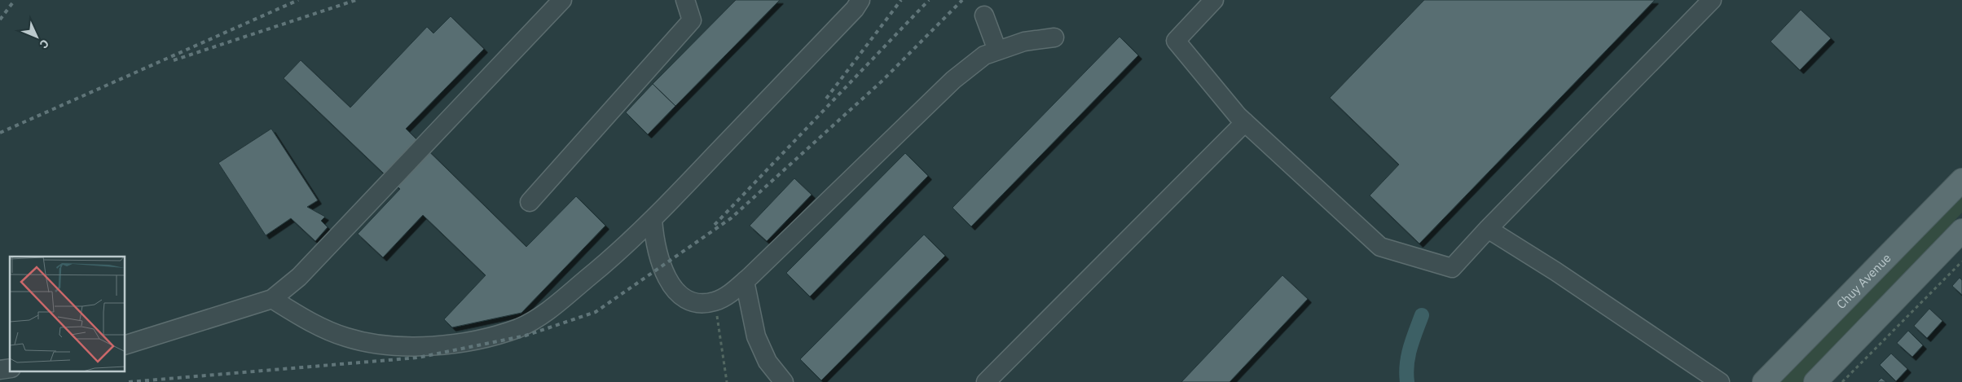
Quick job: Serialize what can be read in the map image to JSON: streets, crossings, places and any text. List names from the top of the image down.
{
  "streets": {
    "main road": ["Chuy Avenue"]
  },
  "north": "bottom right"
}
